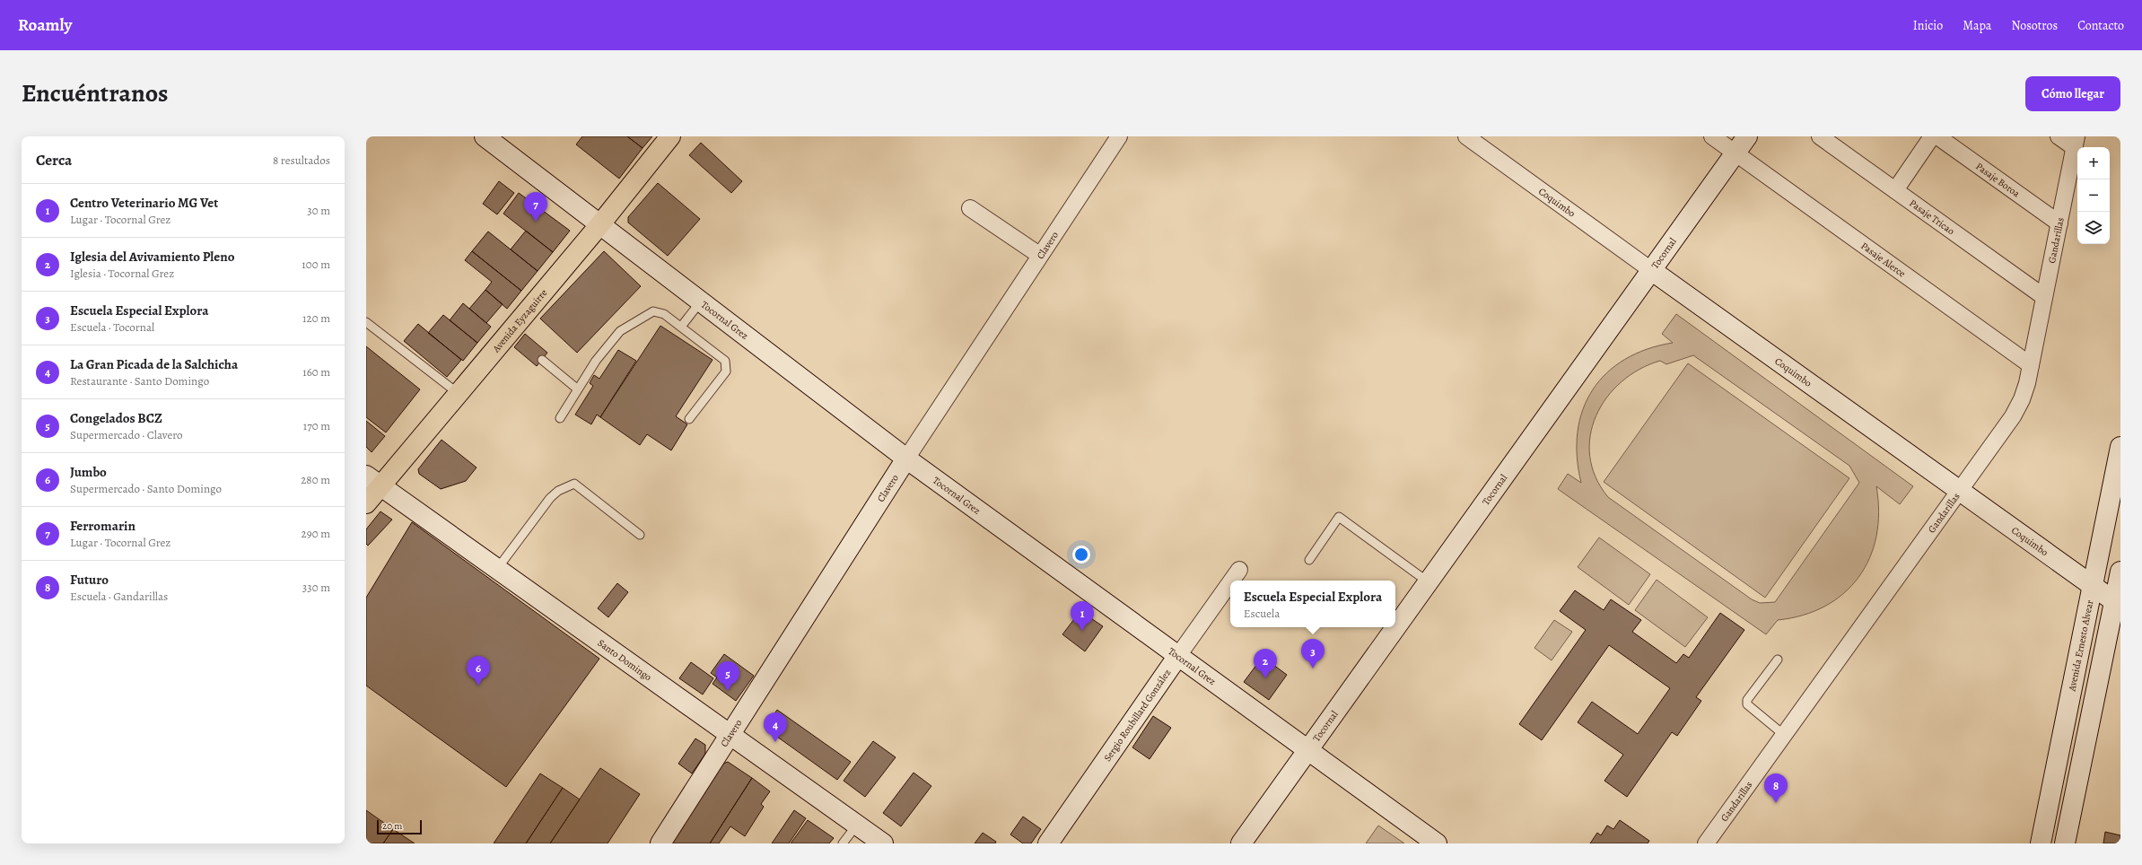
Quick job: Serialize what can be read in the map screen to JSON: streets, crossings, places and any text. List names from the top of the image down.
{
  "streets": {
    "main road": ["Avenida Eyzaguirre"],
    "street": [
      "Pasaje Boroa",
      "Coquimbo",
      "Pasaje Tricao",
      "Gandarillas",
      "Clavero",
      "Tocornal",
      "Pasaje Alerce",
      "Tocornal Grez",
      "Avenida Ernesto Alvear",
      "Santo Domingo",
      "Sergio Roubillard González"
    ]
  },
  "crossings": [
    ["Pasaje Boroa", "Gandarillas"],
    ["Coquimbo", "Gandarillas"],
    ["Coquimbo", "Tocornal"],
    ["Coquimbo", "Avenida Ernesto Alvear"],
    ["Pasaje Tricao", "Gandarillas"],
    ["Gandarillas", "Pasaje Alerce"],
    ["Clavero", "Tocornal Grez"],
    ["Clavero", "Santo Domingo"],
    ["Tocornal", "Pasaje Alerce"],
    ["Tocornal", "Tocornal Grez"],
    ["Avenida Eyzaguirre", "Tocornal Grez"],
    ["Avenida Eyzaguirre", "Santo Domingo"],
    ["Tocornal Grez", "Sergio Roubillard González"]
  ],
  "scale_bar": "20 m",
  "page": {
    "header": "Roamly",
    "nav": [
      "Inicio",
      "Mapa",
      "Nosotros",
      "Contacto"
    ],
    "title": "Encuéntranos",
    "buttons": "Cómo llegar",
    "heading": ["Cerca", "8 resultados"],
    "map_buttons": ["+", "−"],
    "list": [
      {
        "mark": "1",
        "name": "Centro Veterinario MG Vet",
        "note": "Lugar · Tocornal Grez",
        "value": "30 m"
      },
      {
        "mark": "2",
        "name": "Iglesia del Avivamiento Pleno",
        "note": "Iglesia · Tocornal Grez",
        "value": "100 m"
      },
      {
        "mark": "3",
        "name": "Escuela Especial Explora",
        "note": "Escuela · Tocornal",
        "value": "120 m"
      },
      {
        "mark": "4",
        "name": "La Gran Picada de la Salchicha",
        "note": "Restaurante · Santo Domingo",
        "value": "160 m"
      },
      {
        "mark": "5",
        "name": "Congelados BCZ",
        "note": "Supermercado · Clavero",
        "value": "170 m"
      },
      {
        "mark": "6",
        "name": "Jumbo",
        "note": "Supermercado · Santo Domingo",
        "value": "280 m"
      },
      {
        "mark": "7",
        "name": "Ferromarin",
        "note": "Lugar · Tocornal Grez",
        "value": "290 m"
      },
      {
        "mark": "8",
        "name": "Futuro",
        "note": "Escuela · Gandarillas",
        "value": "330 m"
      }
    ],
    "pins": [
      "7",
      "1",
      "3",
      "2",
      "6",
      "5",
      "4",
      "8"
    ],
    "popup": ["Escuela Especial Explora", "Escuela"],
    "scale": "20 m"
  }
}
